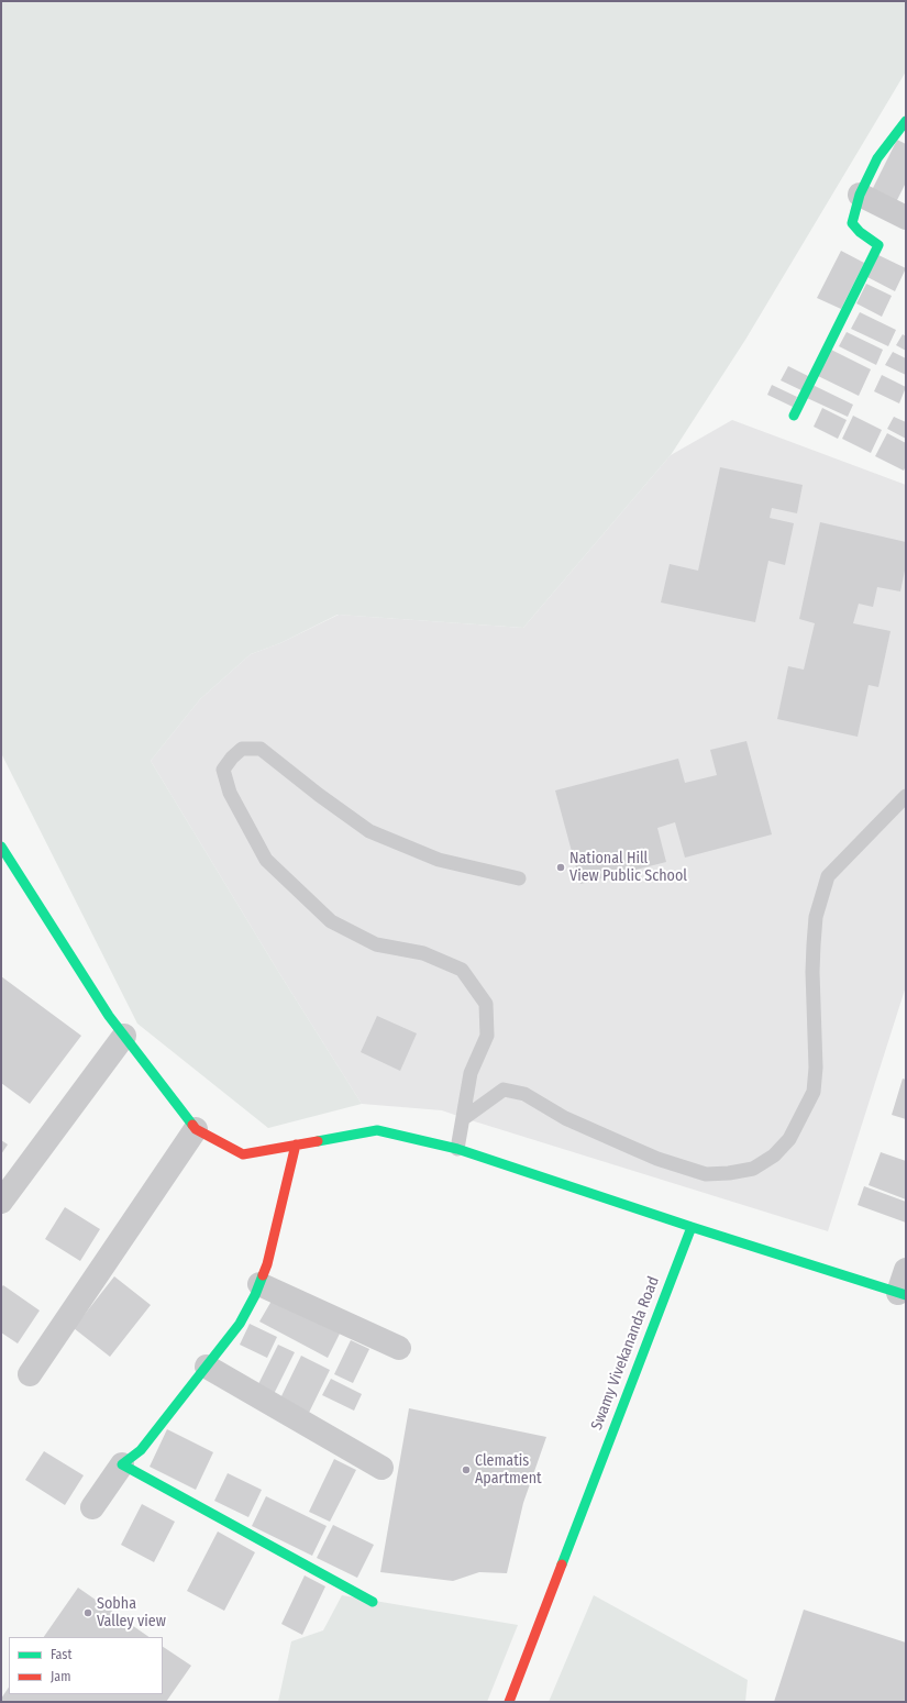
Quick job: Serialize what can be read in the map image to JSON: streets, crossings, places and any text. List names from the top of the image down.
{
  "streets": {
    "street": ["Swamy Vivekananda Road"]
  },
  "places": ["National Hill View Public School", "Clematis Apartment", "Sobha Valley view"],
  "legend": ["Fast", "Jam"]
}
